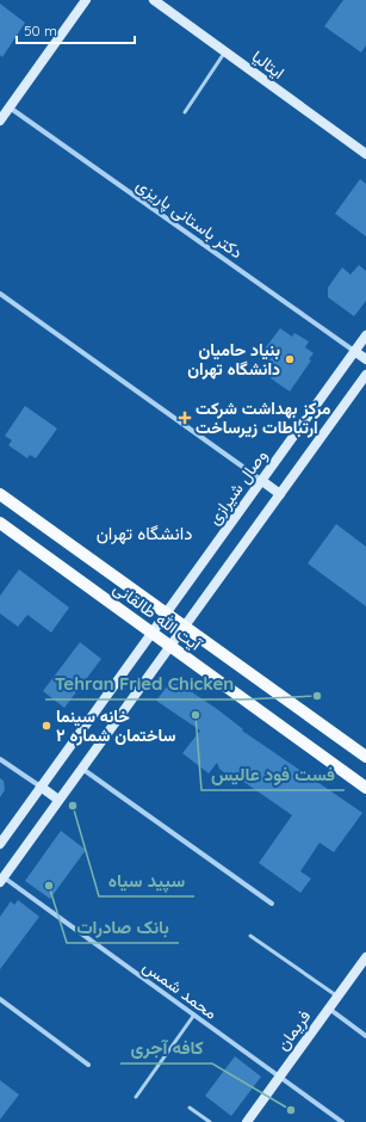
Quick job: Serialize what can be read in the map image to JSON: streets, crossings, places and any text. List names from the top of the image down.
{
  "streets": {
    "main road": [
      "ایتالیا",
      "وصال شیرازی",
      "آیت الله طالقانی",
      "فریمان"
    ],
    "street": ["دکتر باستانی پاریزی", "محمد شمس"]
  },
  "crossings": [
    ["دکتر باستانی پاریزی", "وصال شیرازی"],
    ["وصال شیرازی", "آیت الله طالقانی"],
    ["محمد شمس", "فریمان"]
  ],
  "districts": ["دانشگاه تهران"],
  "places": {
    "other": [
      "بنیاد حامیان دانشگاه تهران",
      "Tehran Fried Chicken",
      "فست فود عالیس",
      "خانه سینما ساختمان شماره ۲",
      "سپید سیاه",
      "بانک صادرات",
      "کافه آجری"
    ],
    "health": ["مرکز بهداشت شرکت ارتباطات زیرساخت"]
  },
  "scale_bar": "50 m"
}
